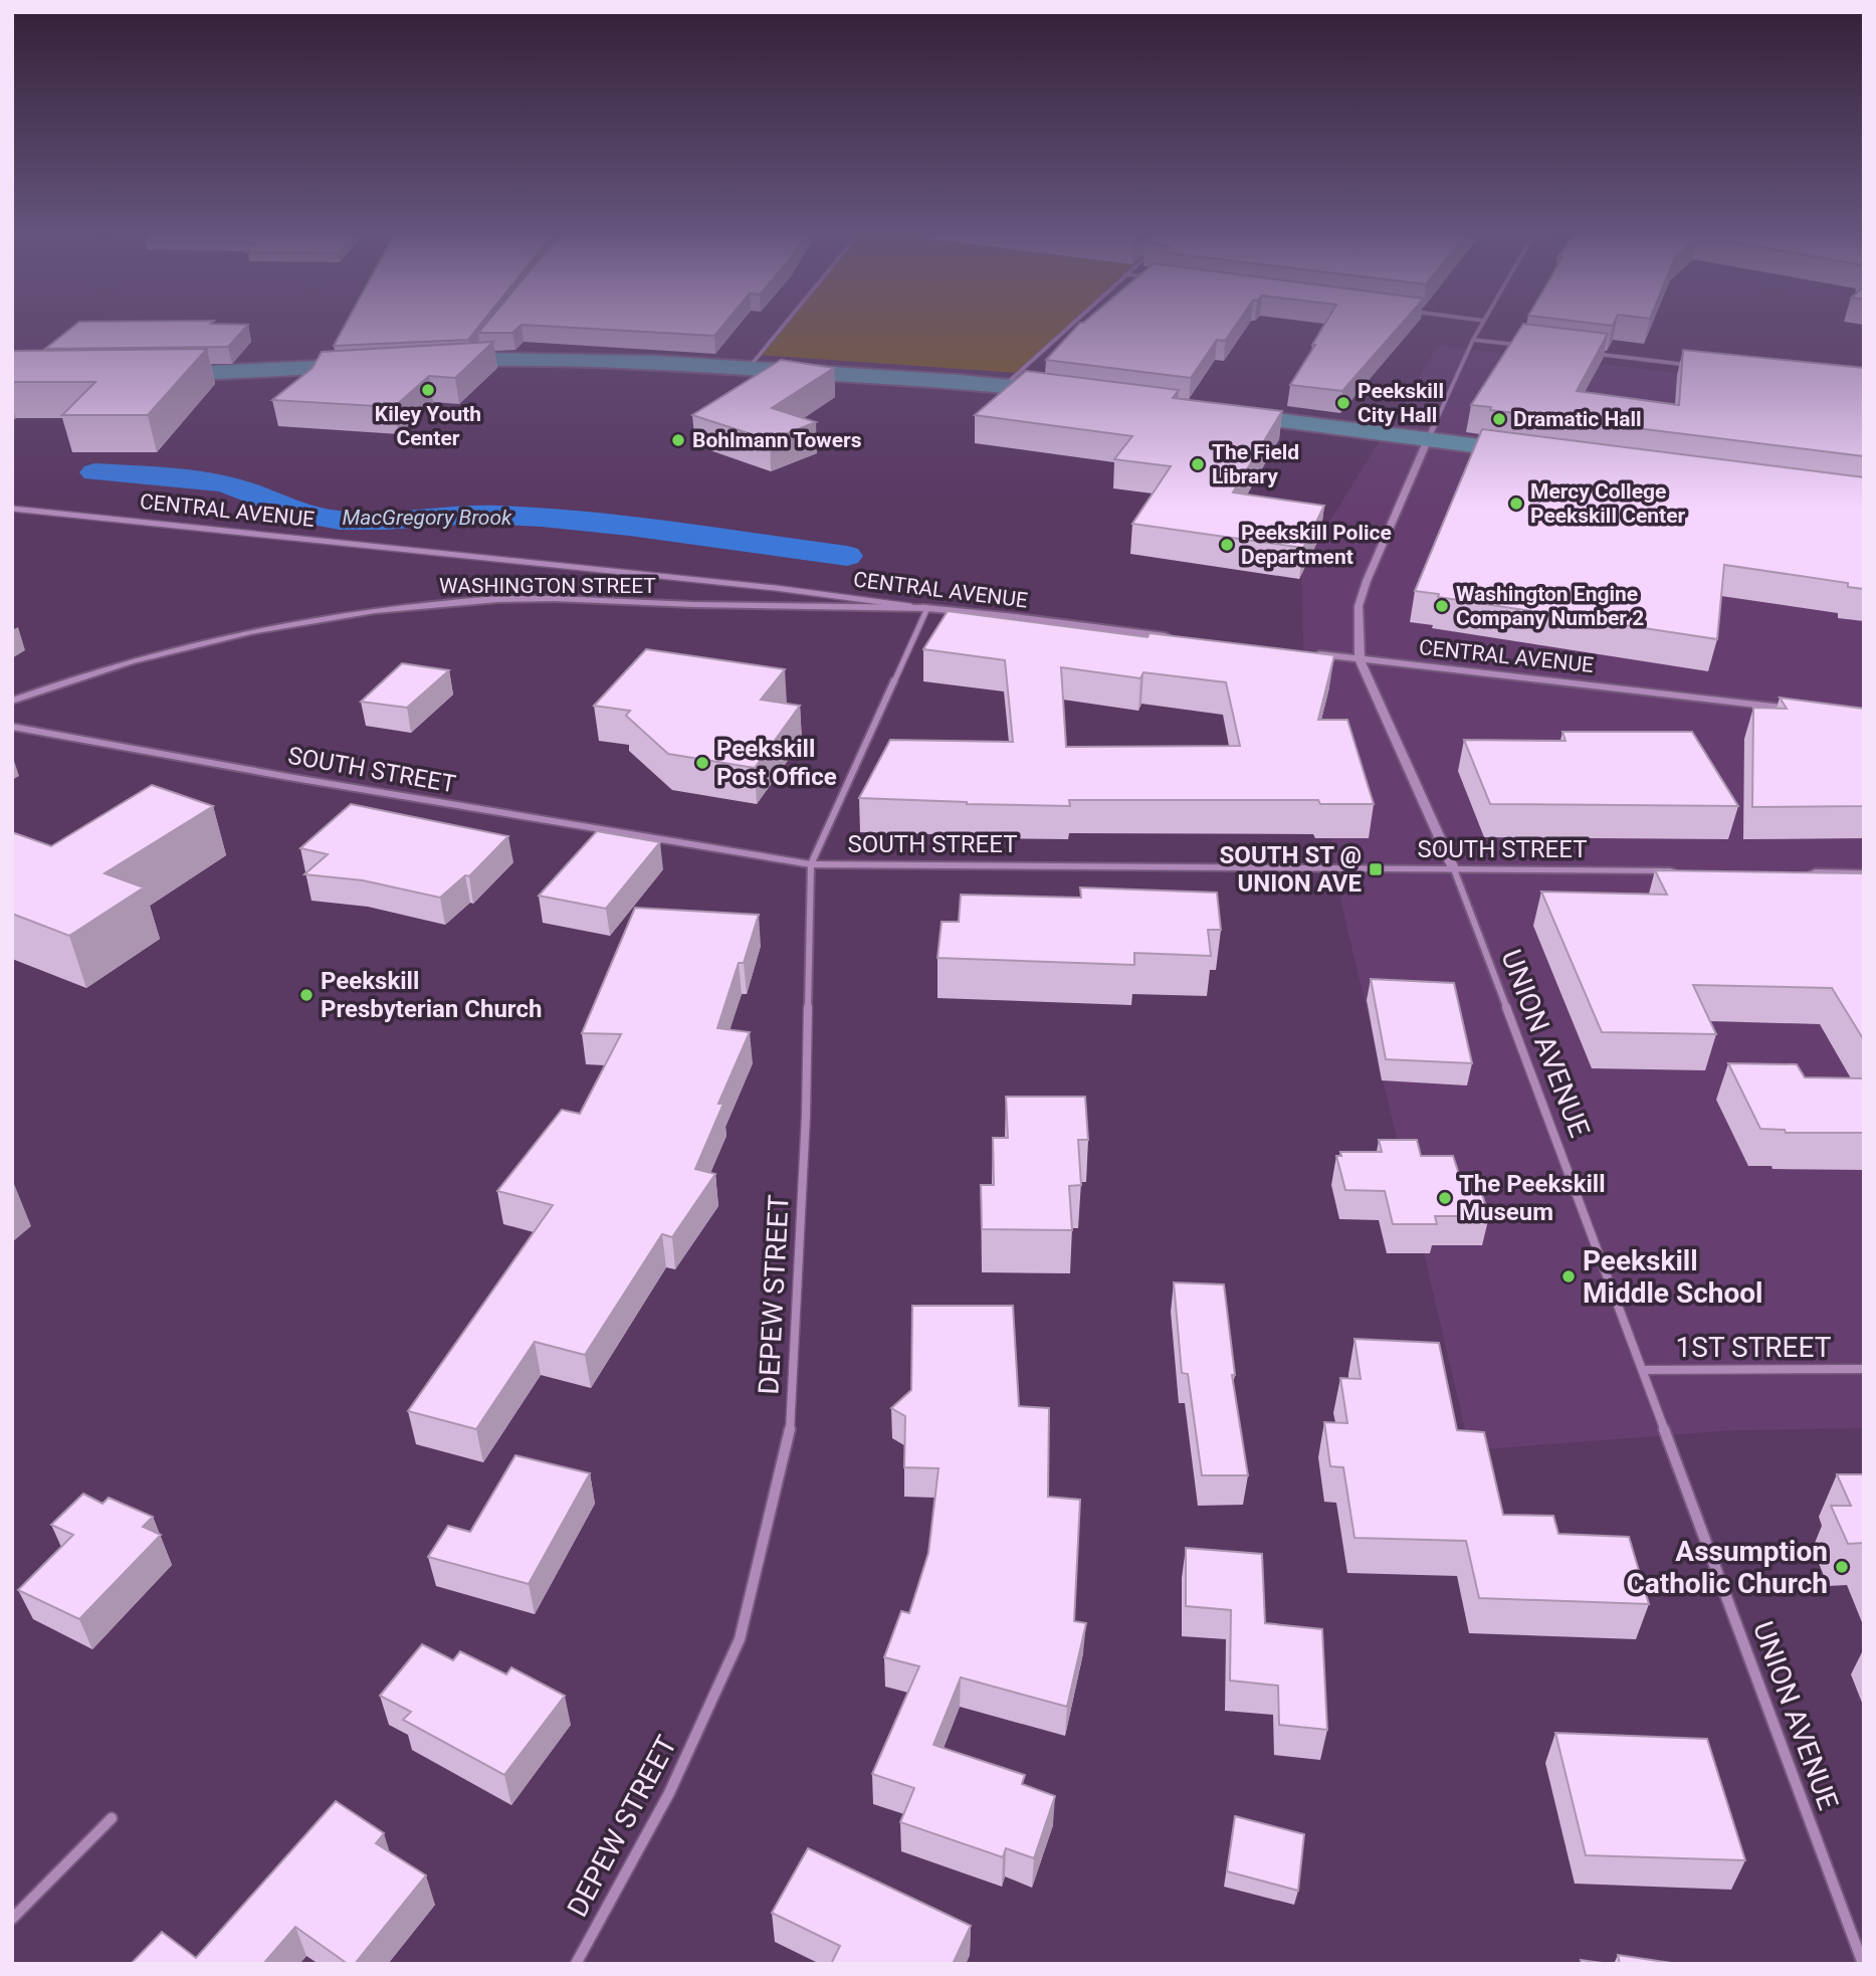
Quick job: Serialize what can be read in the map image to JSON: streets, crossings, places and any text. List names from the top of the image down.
{
  "streets": {
    "street": [
      "CENTRAL AVENUE",
      "WASHINGTON STREET",
      "SOUTH STREET",
      "UNION AVENUE",
      "DEPEW STREET",
      "1ST STREET"
    ]
  },
  "crossings": [
    ["CENTRAL AVENUE", "WASHINGTON STREET"],
    ["CENTRAL AVENUE", "UNION AVENUE"],
    ["CENTRAL AVENUE", "DEPEW STREET"],
    ["WASHINGTON STREET", "DEPEW STREET"],
    ["SOUTH STREET", "UNION AVENUE"],
    ["SOUTH STREET", "DEPEW STREET"],
    ["UNION AVENUE", "1ST STREET"]
  ],
  "water": ["MacGregory Brook"],
  "places": {
    "other": [
      "Kiley Youth Center",
      "Peekskill City Hall",
      "Dramatic Hall",
      "Bohlmann Towers",
      "The Field Library",
      "Mercy College Peekskill Center",
      "Peekskill Police Department",
      "Washington Engine Company Number 2",
      "Peekskill Post Office",
      "Peekskill Presbyterian Church",
      "The Peekskill Museum",
      "Peekskill Middle School",
      "Assumption Catholic Church"
    ],
    "transit": ["SOUTH ST @ UNION AVE"]
  }
}
